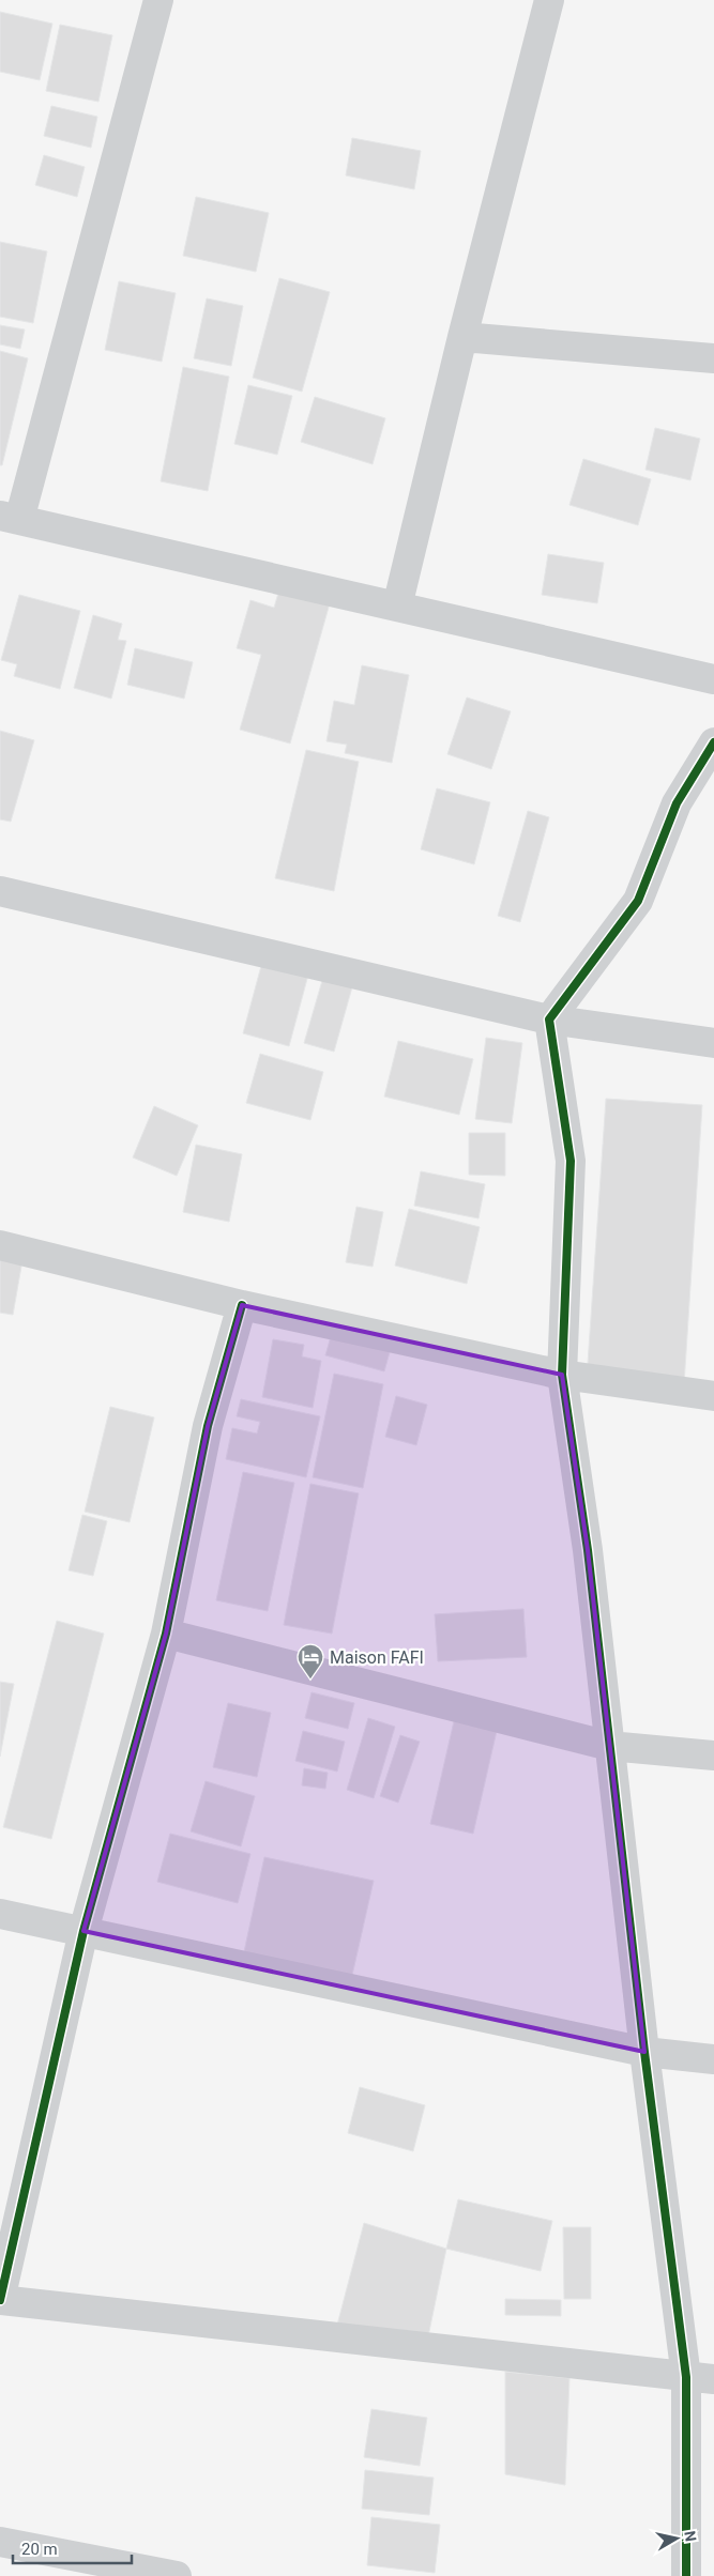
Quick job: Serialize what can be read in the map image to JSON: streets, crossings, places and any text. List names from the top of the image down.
{
  "places": {
    "hotel": ["Maison FAFI"]
  },
  "scale_bar": "20 m",
  "north": "right"
}
